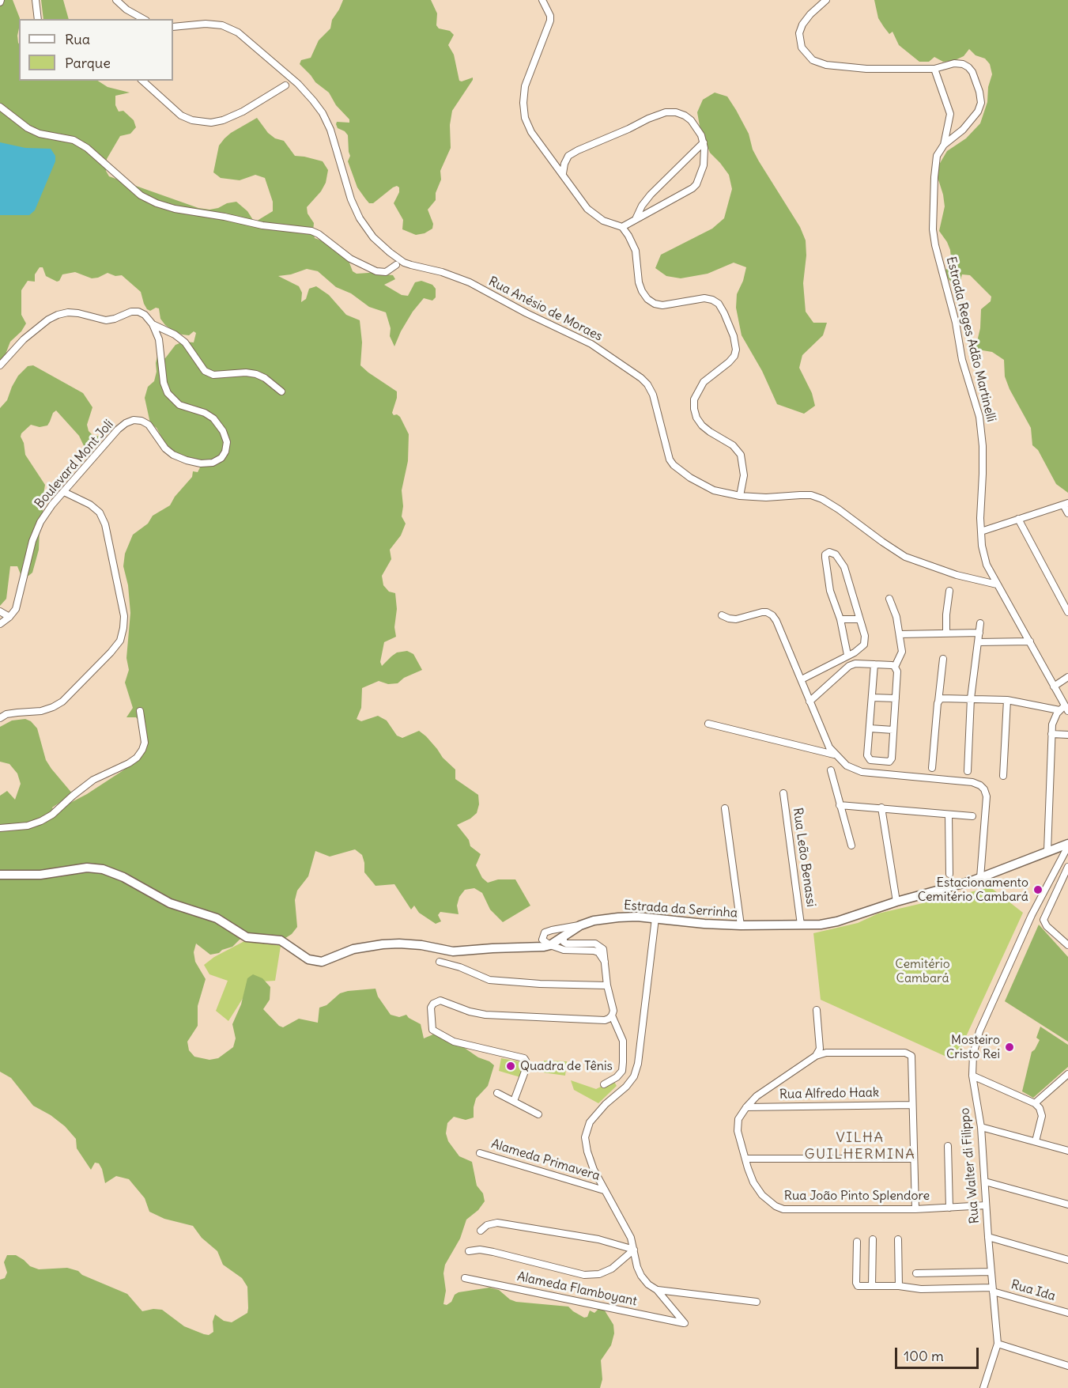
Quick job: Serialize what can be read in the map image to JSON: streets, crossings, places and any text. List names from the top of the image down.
{
  "streets": {
    "street": [
      "Rua Anésio de Moraes",
      "Estrada Reges Adão Martinelli",
      "Boulevard Mont Joli",
      "Rua Leão Benassi",
      "Estrada da Serrinha",
      "Rua Alfredo Haak",
      "Alameda Primavera",
      "Rua Walter di Filippo",
      "Rua João Pinto Splendore",
      "Alameda Flamboyant",
      "Rua Ida"
    ]
  },
  "crossings": [
    ["Rua Anésio de Moraes", "Estrada Reges Adão Martinelli"],
    ["Rua Leão Benassi", "Estrada da Serrinha"],
    ["Estrada da Serrinha", "Rua Walter di Filippo"],
    ["Rua Alfredo Haak", "Rua João Pinto Splendore"],
    ["Rua Walter di Filippo", "Rua João Pinto Splendore"],
    ["Rua Walter di Filippo", "Rua Ida"]
  ],
  "districts": ["VILHA GUILHERMINA"],
  "parks": ["Cemitério Cambará"],
  "places": ["Estacionamento Cemitério Cambará", "Mosteiro Cristo Rei", "Quadra de Tênis"],
  "legend": ["Rua", "Parque"],
  "scale_bar": "100 m"
}
